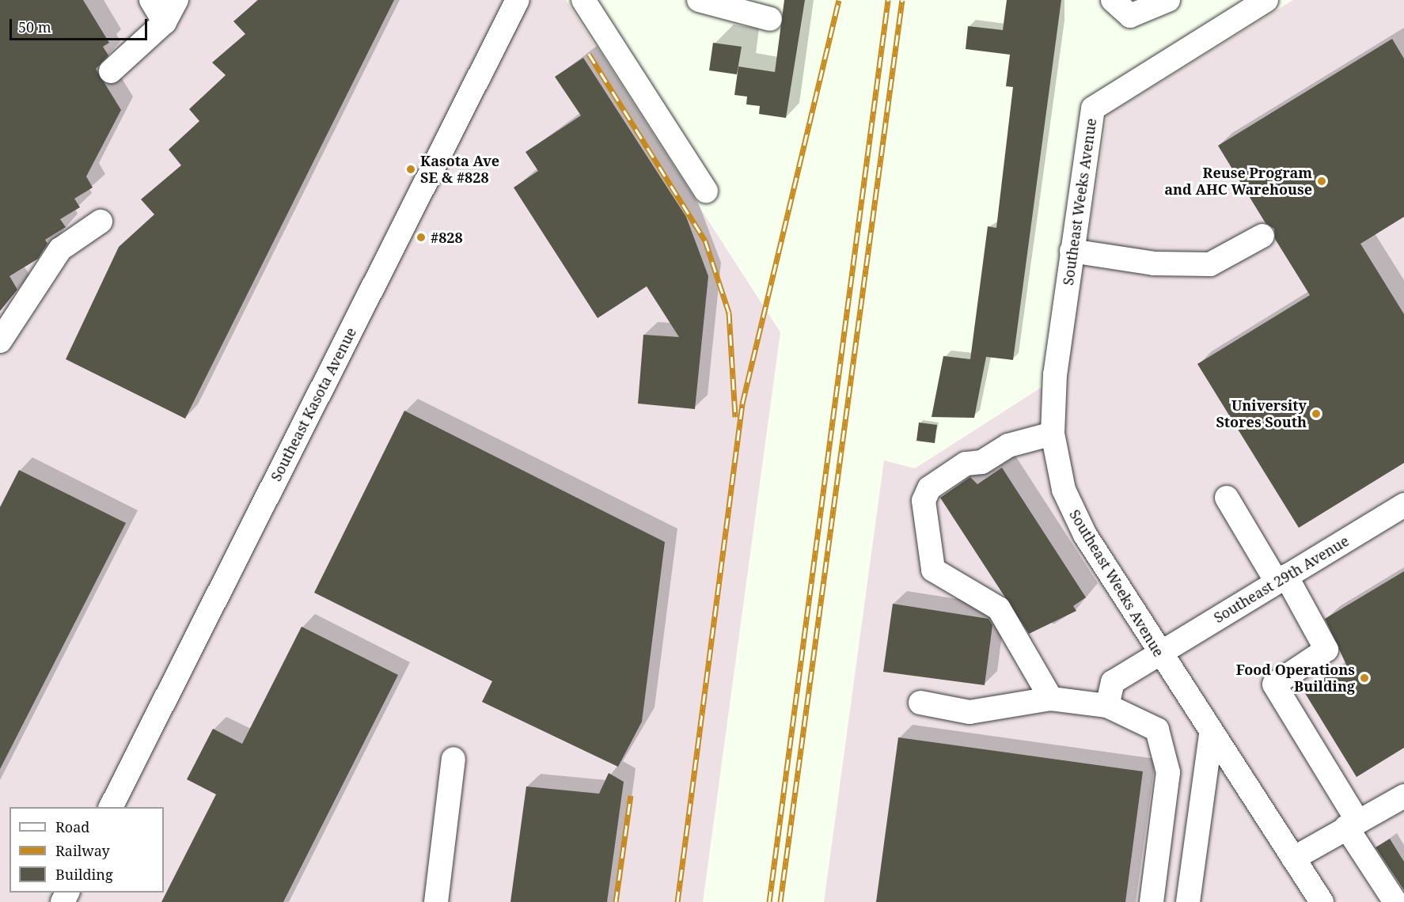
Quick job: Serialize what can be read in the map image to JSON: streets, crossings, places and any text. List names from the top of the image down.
{
  "streets": {
    "street": ["Southeast Weeks Avenue", "Southeast Kasota Avenue", "Southeast 29th Avenue"]
  },
  "crossings": [
    ["Southeast Weeks Avenue", "Southeast 29th Avenue"]
  ],
  "places": [
    "Kasota Ave SE & #828",
    "Reuse Program and AHC Warehouse",
    "#828",
    "University Stores South",
    "Food Operations Building"
  ],
  "legend": ["Road", "Railway", "Building"],
  "scale_bar": "50 m"
}
